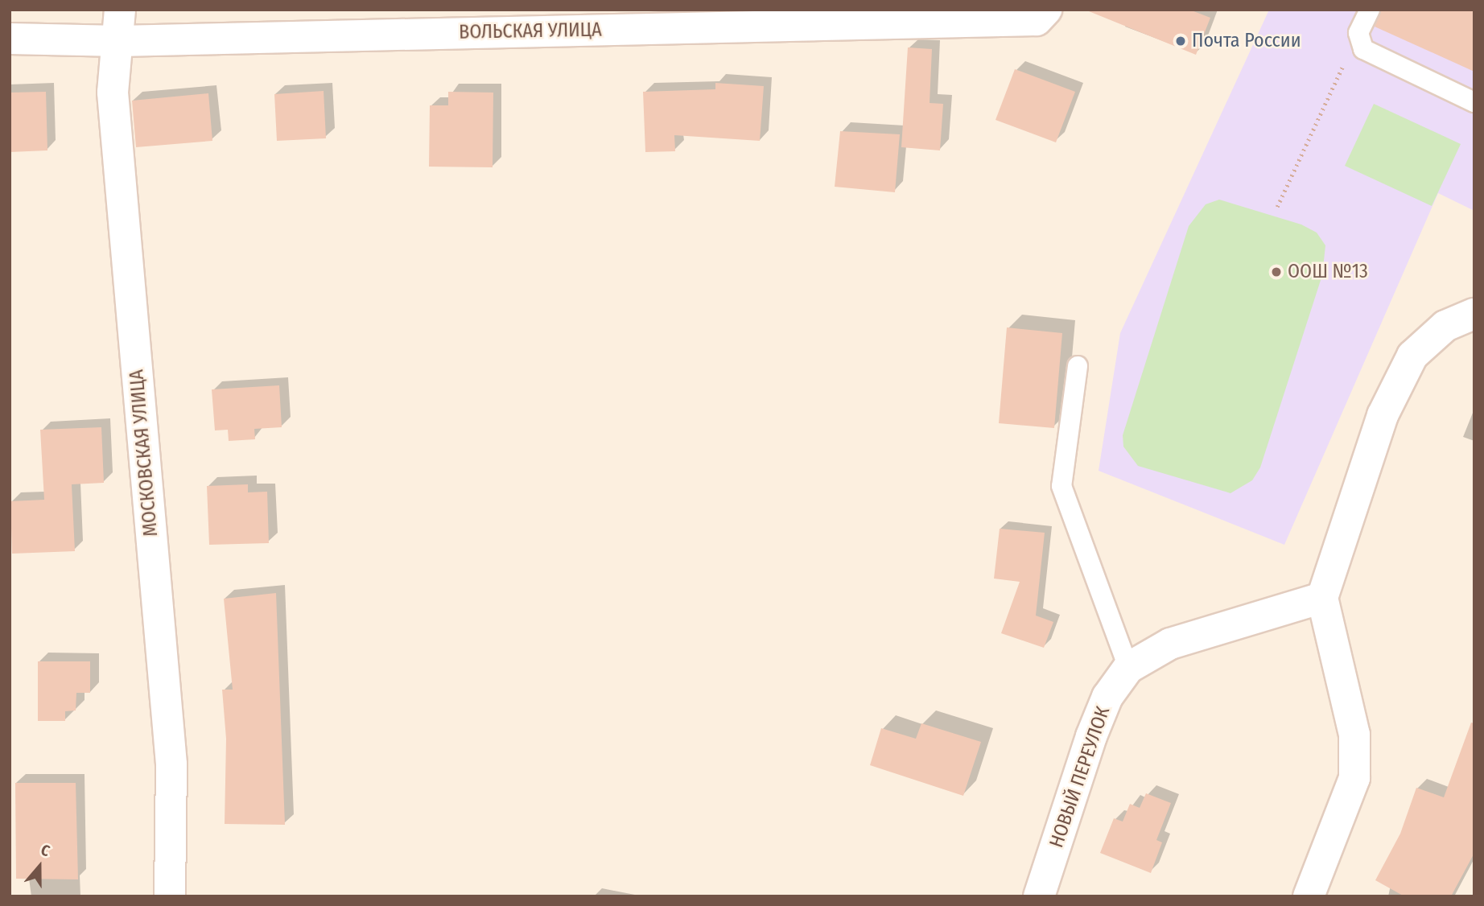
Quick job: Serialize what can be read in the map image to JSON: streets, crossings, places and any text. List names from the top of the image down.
{
  "streets": {
    "street": ["ВОЛЬСКАЯ УЛИЦА", "МОСКОВСКАЯ УЛИЦА", "НОВЫЙ ПЕРЕУЛОК"]
  },
  "crossings": [
    ["ВОЛЬСКАЯ УЛИЦА", "МОСКОВСКАЯ УЛИЦА"]
  ],
  "places": ["Почта России", "ООШ №13"],
  "north": "top"
}
